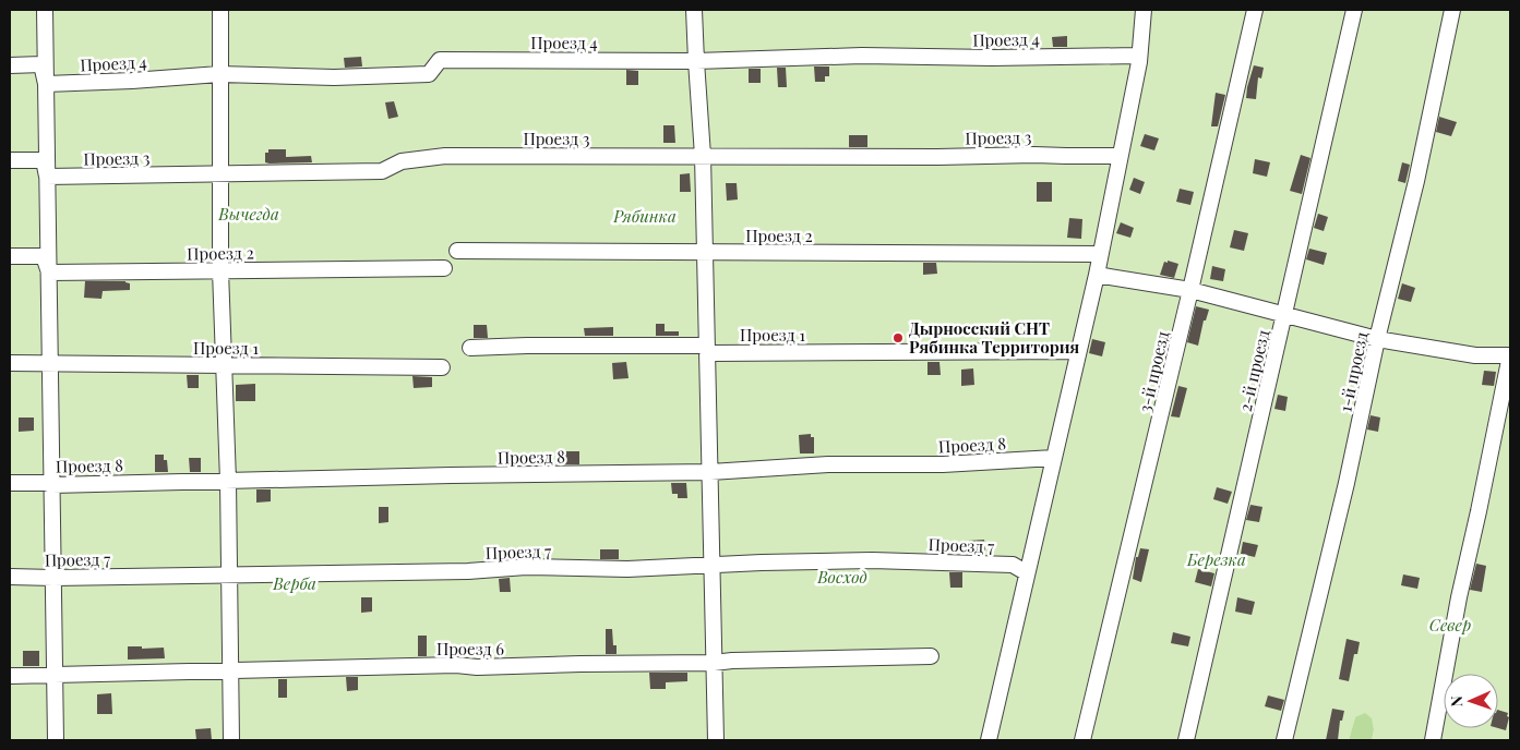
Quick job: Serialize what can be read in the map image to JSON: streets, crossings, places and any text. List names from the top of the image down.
{
  "streets": {
    "street": [
      "Проезд 4",
      "Проезд 3",
      "Проезд 2",
      "Проезд 1",
      "2-й проезд",
      "3-й проезд",
      "1-й проезд",
      "Проезд 8",
      "Проезд 7",
      "Проезд 6"
    ]
  },
  "parks": [
    "Вычегда",
    "Рябинка",
    "Березка",
    "Восход",
    "Верба",
    "Север"
  ],
  "places": ["Дырносский СНТ Рябинка Территория"],
  "north": "left"
}
